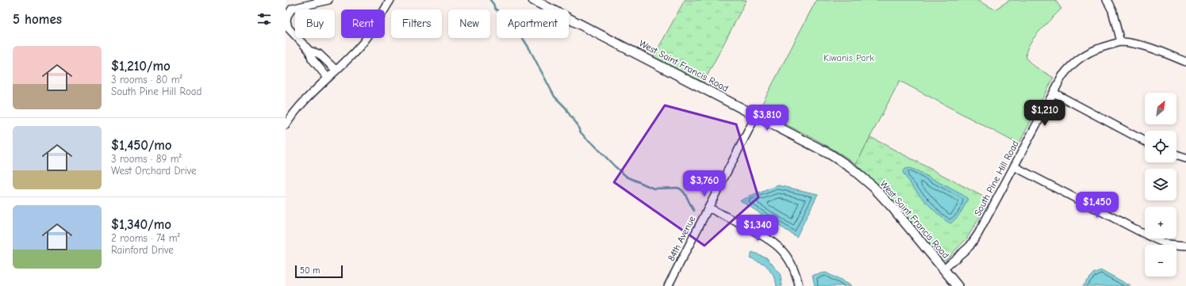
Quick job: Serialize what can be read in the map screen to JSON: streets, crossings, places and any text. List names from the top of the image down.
{
  "streets": {
    "street": ["West Saint Francis Road", "South Pine Hill Road", "84th Avenue"]
  },
  "crossings": [
    ["West Saint Francis Road", "South Pine Hill Road"],
    ["West Saint Francis Road", "84th Avenue"]
  ],
  "parks": ["Kiwanis Park"],
  "scale_bar": "50 m",
  "north": "top right",
  "page": {
    "heading": "5 homes",
    "chip": [
      "Buy",
      "Rent",
      "Filters",
      "New",
      "Apartment"
    ],
    "list": [
      {
        "name": "$1,210/mo",
        "note": "3 rooms · 80 m² · South Pine Hill Road"
      },
      {
        "name": "$1,450/mo",
        "note": "3 rooms · 89 m² · West Orchard Drive"
      },
      {
        "name": "$1,340/mo",
        "note": "2 rooms · 74 m² · Rainford Drive"
      }
    ],
    "map_buttons": ["+", "−"],
    "price": [
      "$1,210",
      "$3,810",
      "$3,760",
      "$1,450",
      "$1,340"
    ],
    "scale": "50 m"
  }
}
